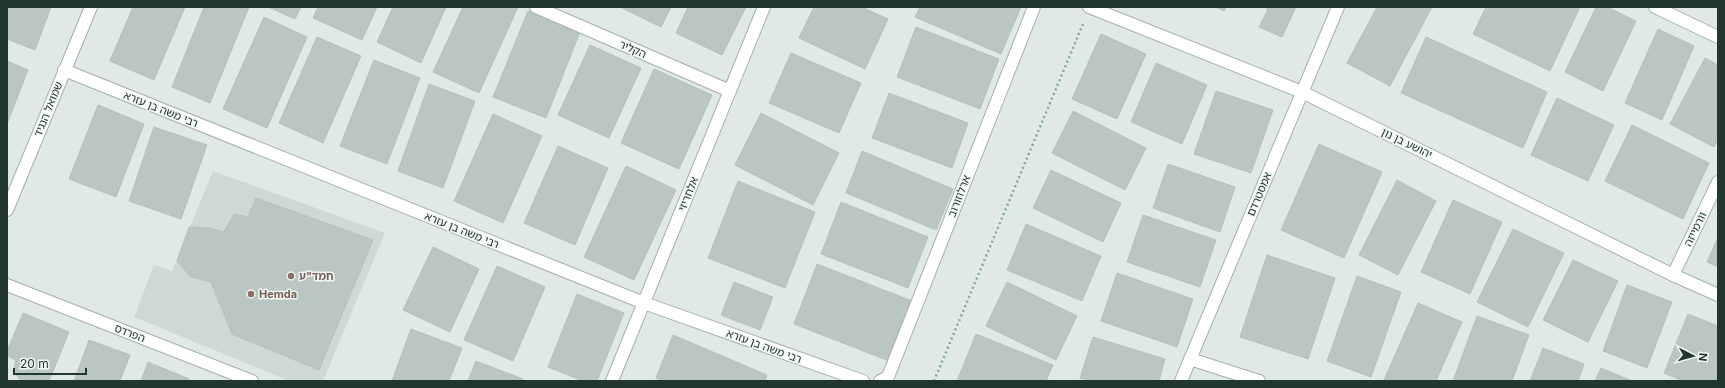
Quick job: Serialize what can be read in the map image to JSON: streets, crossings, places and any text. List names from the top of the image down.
{
  "streets": {
    "street": [
      "הקליר",
      "שמואל הנגיד",
      "רבי משה בן עזרא",
      "יהושע בן נון",
      "אלחריזי",
      "אמסטרדם",
      "ארלוזורוב",
      "וורמייזה",
      "הפרדס"
    ]
  },
  "crossings": [
    ["הקליר", "אלחריזי"],
    ["שמואל הנגיד", "רבי משה בן עזרא"],
    ["רבי משה בן עזרא", "אלחריזי"],
    ["יהושע בן נון", "אמסטרדם"],
    ["יהושע בן נון", "וורמייזה"]
  ],
  "places": ["חמד\"ע", "Hemda"],
  "scale_bar": "20 m",
  "north": "right"
}
